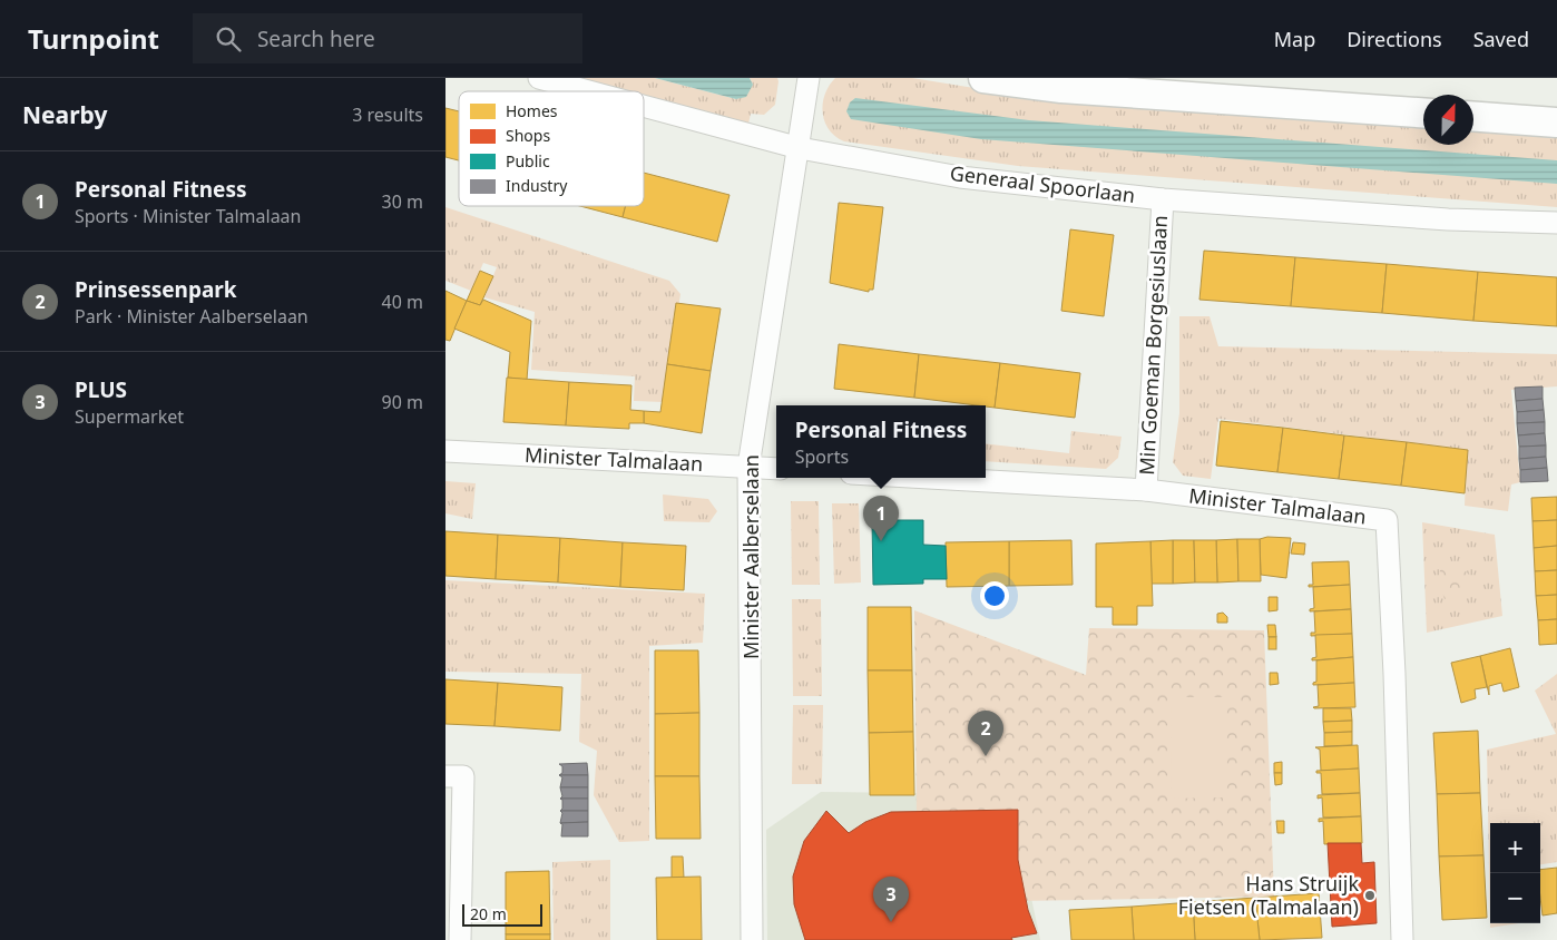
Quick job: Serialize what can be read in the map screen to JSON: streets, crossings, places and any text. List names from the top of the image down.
{
  "streets": {
    "street": [
      "Generaal Spoorlaan",
      "Min Goeman Borgesiuslaan",
      "Minister Talmalaan",
      "Minister Aalberselaan"
    ]
  },
  "crossings": [
    ["Generaal Spoorlaan", "Min Goeman Borgesiuslaan"],
    ["Generaal Spoorlaan", "Minister Aalberselaan"],
    ["Min Goeman Borgesiuslaan", "Minister Talmalaan"],
    ["Minister Talmalaan", "Minister Aalberselaan"]
  ],
  "places": ["Hans Struijk Fietsen (Talmalaan)"],
  "legend": [
    "Homes",
    "Shops",
    "Public",
    "Industry"
  ],
  "scale_bar": "20 m",
  "north": "top",
  "page": {
    "header": "Turnpoint",
    "search": "Search here",
    "nav": ["Map", "Directions", "Saved"],
    "heading": ["Nearby", "3 results"],
    "list": [
      {
        "mark": "1",
        "name": "Personal Fitness",
        "note": "Sports · Minister Talmalaan",
        "value": "30 m"
      },
      {
        "mark": "2",
        "name": "Prinsessenpark",
        "note": "Park · Minister Aalberselaan",
        "value": "40 m"
      },
      {
        "mark": "3",
        "name": "PLUS",
        "note": "Supermarket",
        "value": "90 m"
      }
    ],
    "popup": ["Personal Fitness", "Sports"],
    "pins": ["1", "2", "3"],
    "map_buttons": ["+", "−"],
    "scale": "20 m"
  }
}
